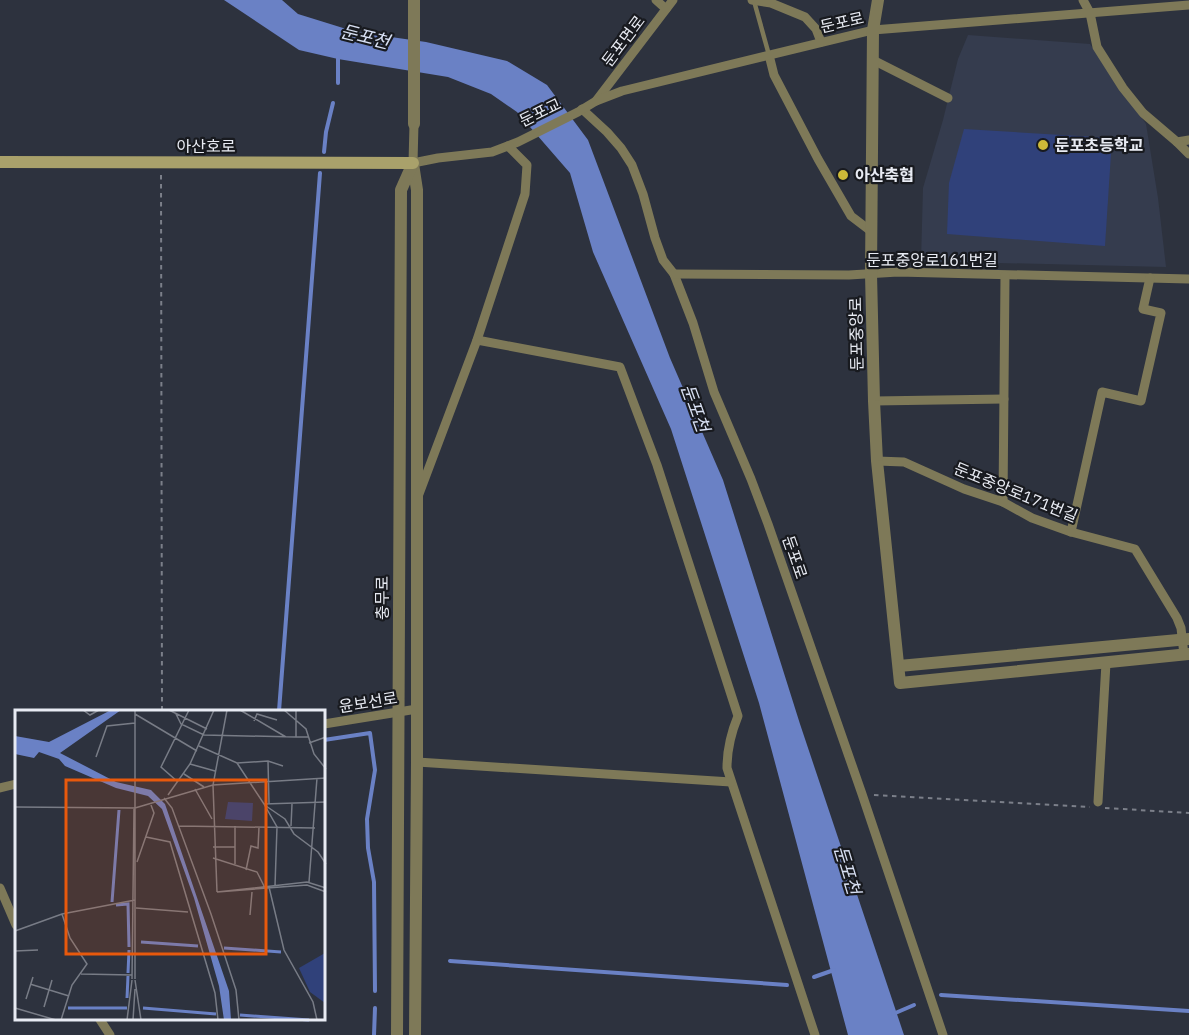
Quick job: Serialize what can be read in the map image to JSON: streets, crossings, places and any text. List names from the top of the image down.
{
  "streets": {
    "main road": ["아산호로"],
    "street": [
      "둔포로",
      "둔포면로",
      "둔포교",
      "둔포중앙로161번길",
      "둔포중앙로",
      "둔포중앙로171번길",
      "충무로",
      "윤보선로"
    ]
  },
  "crossings": [
    ["둔포로", "둔포면로"],
    ["둔포로", "둔포교"],
    ["둔포로", "둔포중앙로161번길"],
    ["둔포로", "둔포중앙로"],
    ["둔포교", "아산호로"],
    ["둔포교", "충무로"],
    ["아산호로", "충무로"],
    ["둔포중앙로161번길", "둔포중앙로"],
    ["둔포중앙로", "둔포중앙로171번길"],
    ["충무로", "윤보선로"]
  ],
  "water": ["둔포천"],
  "places": ["둔포초등학교", "아산축협"]
}
